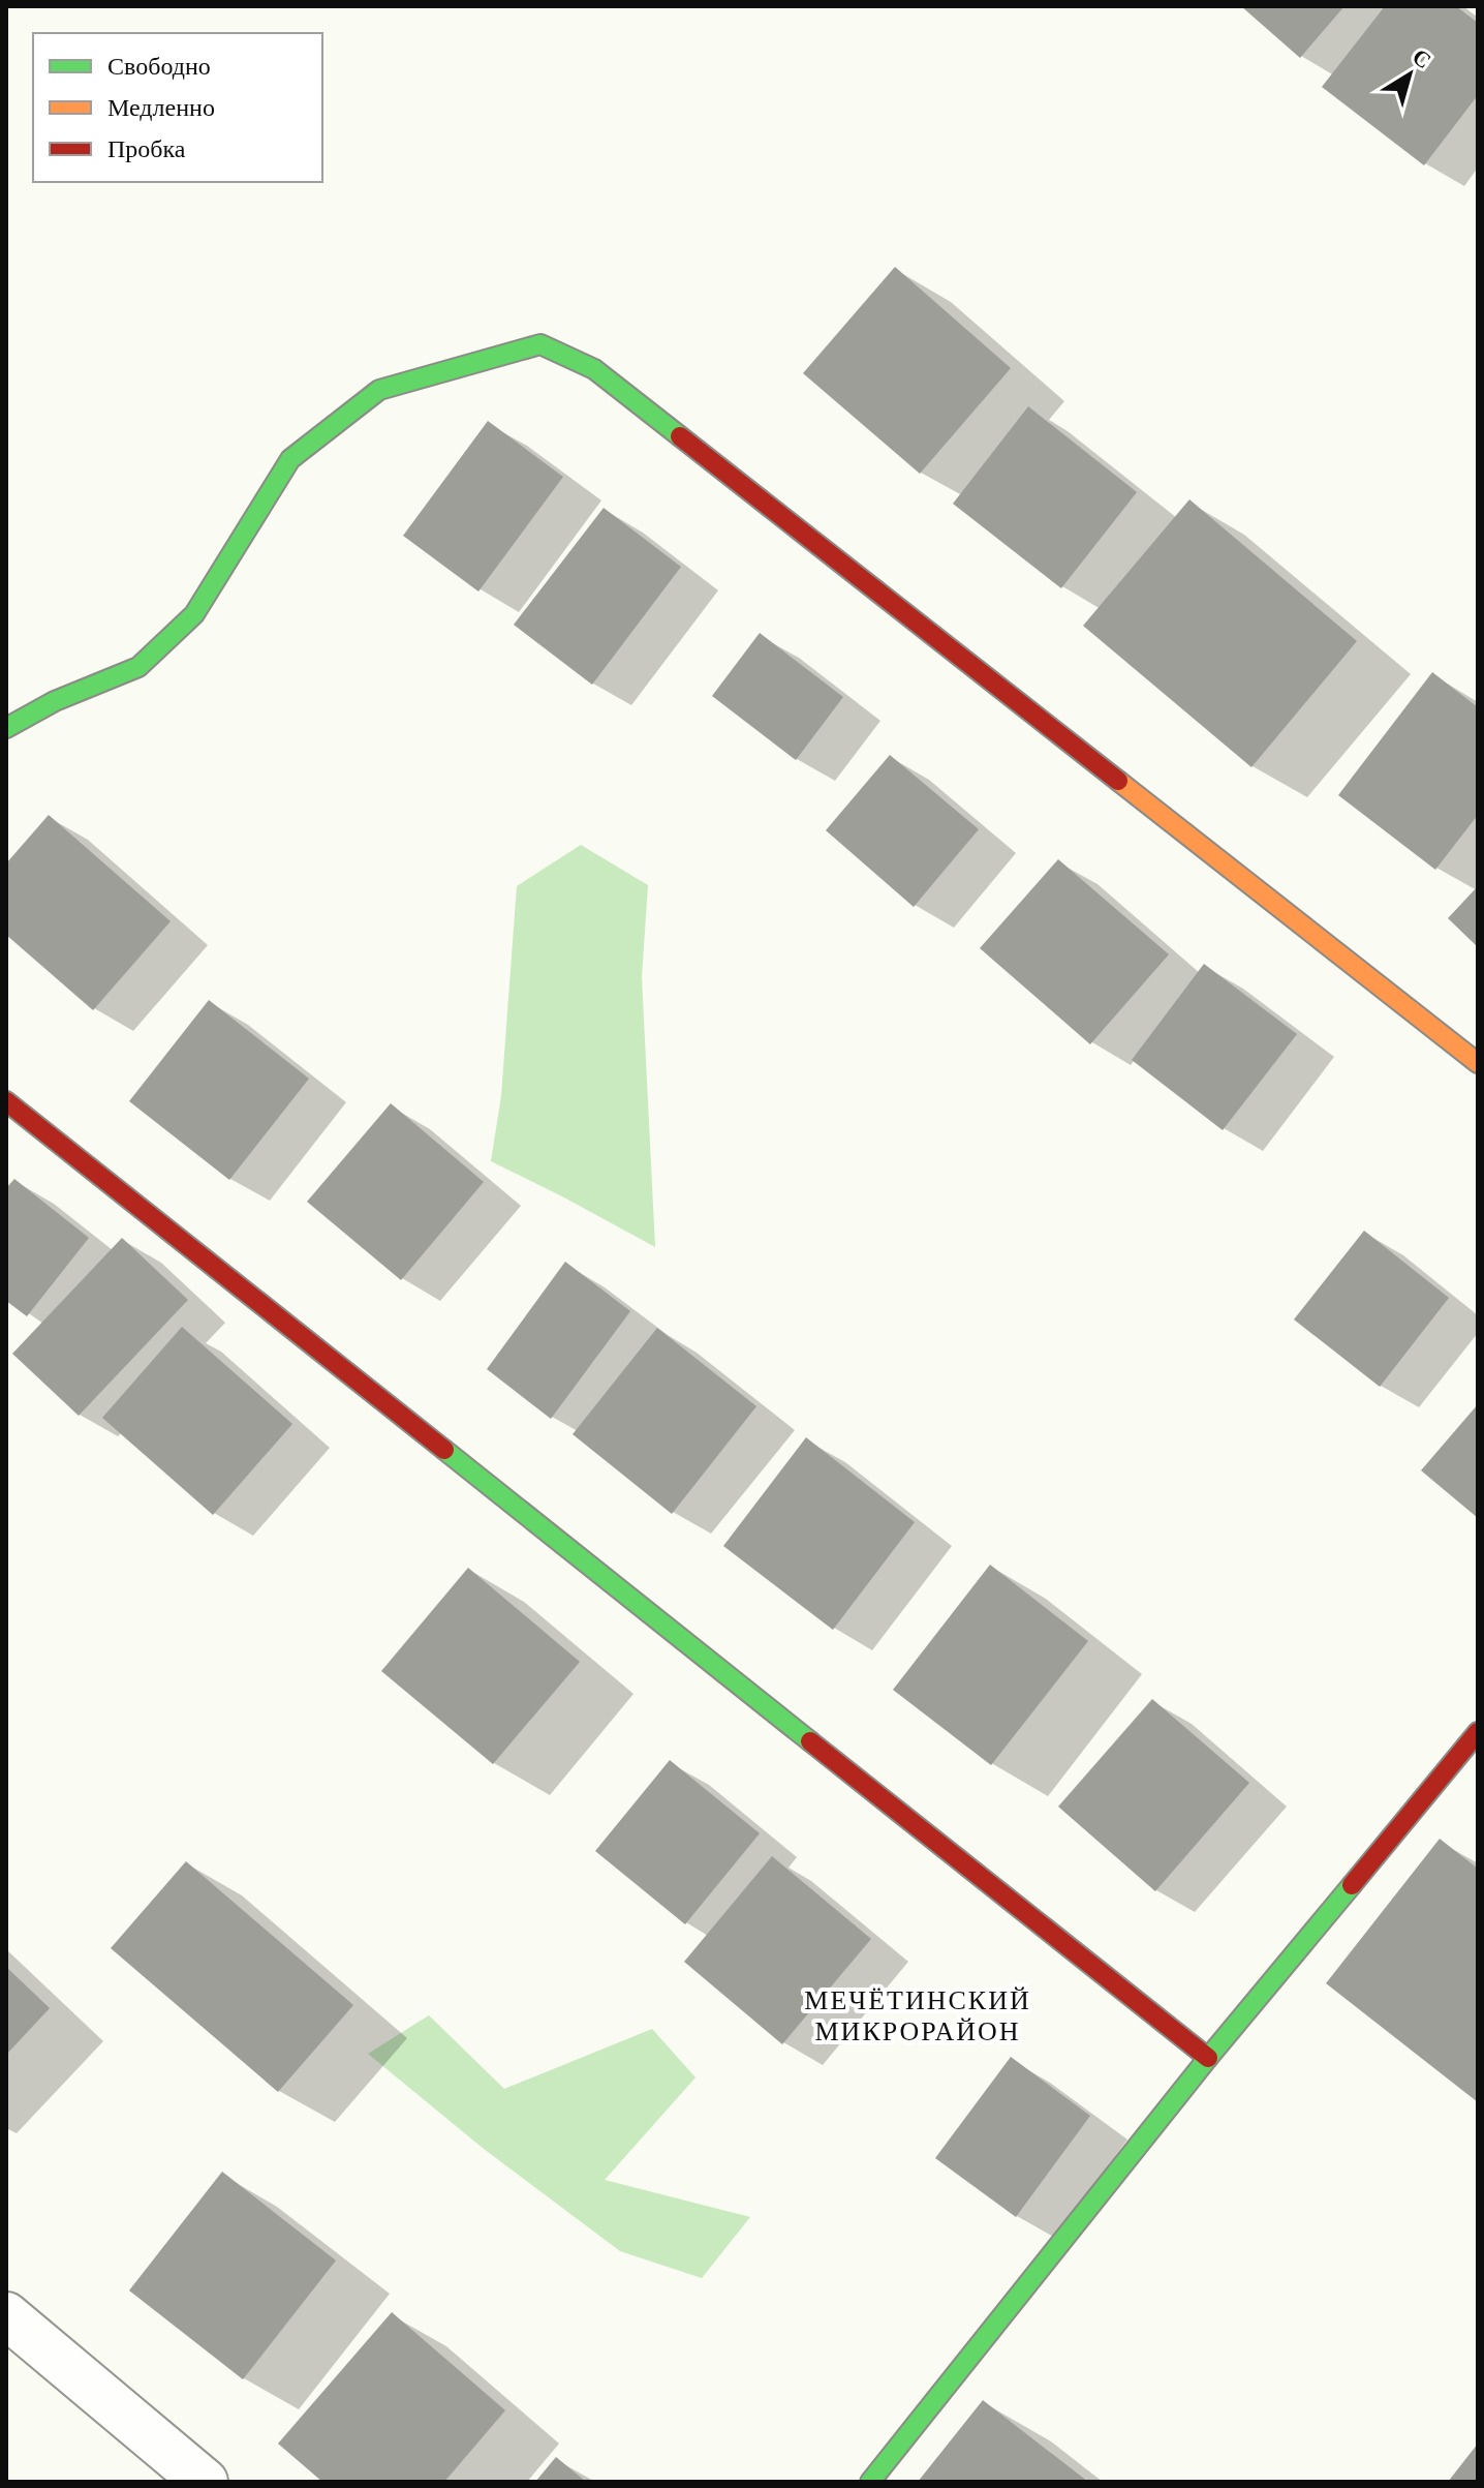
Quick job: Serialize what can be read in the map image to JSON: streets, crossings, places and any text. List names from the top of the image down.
{
  "districts": ["МЕЧЁТИНСКИЙ МИКРОРАЙОН"],
  "legend": ["Свободно", "Медленно", "Пробка"],
  "north": "top right"
}
